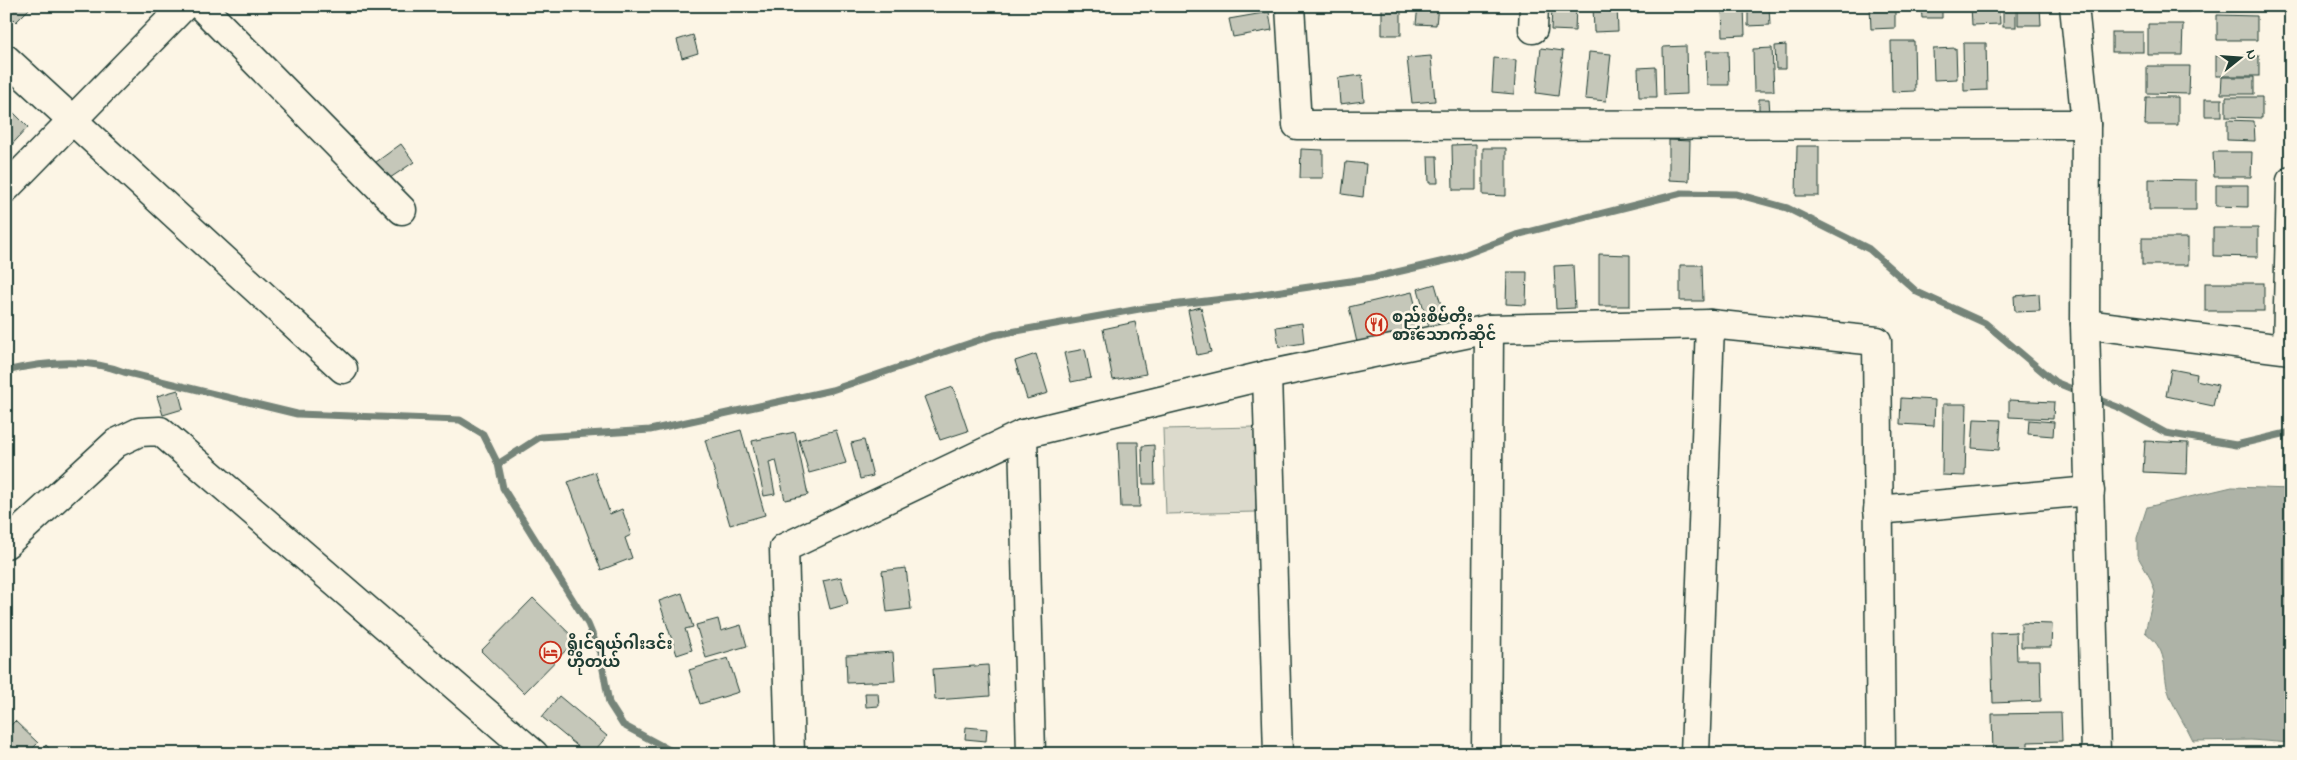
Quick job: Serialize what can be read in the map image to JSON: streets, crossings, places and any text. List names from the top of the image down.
{
  "places": {
    "restaurant": ["စည်းစိမ်တိုး စားသောက်ဆိုင်"],
    "hotel": ["ရွိုင်ရယ်ဂါးဒင်း ဟိုတယ်"]
  },
  "north": "right"
}
